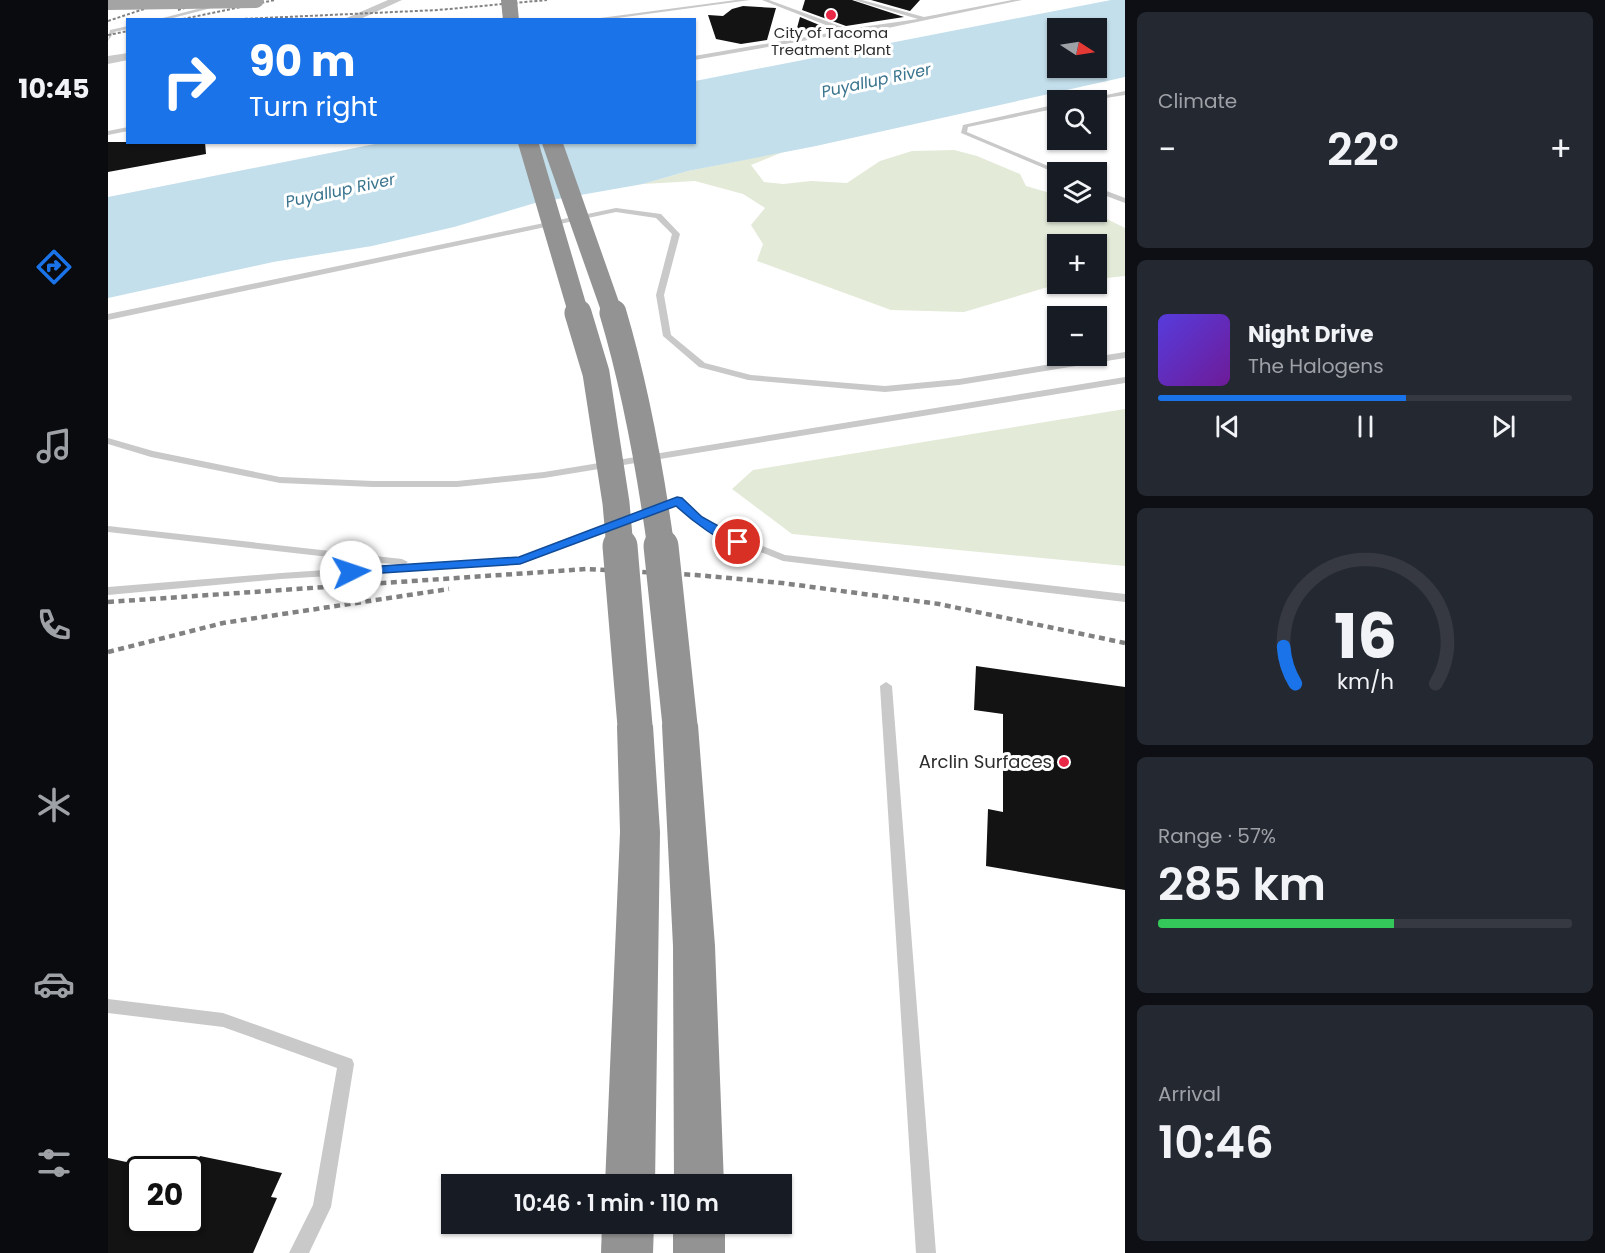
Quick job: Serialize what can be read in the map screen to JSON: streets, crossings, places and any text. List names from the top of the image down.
{
  "water": ["Puyallup River"],
  "places": ["City of Tacoma Treatment Plant", "Arclin Surfaces"],
  "north": "right",
  "page": {
    "tabs": "10:45",
    "tile": [
      "Climate",
      ["Range · 57%", "285 km"],
      ["Arrival", "10:46"]
    ],
    "map_buttons": ["+", "−"],
    "turn": ["90 m", "Turn right"],
    "heat": ["−", "22°", "+"],
    "song": ["Night Drive", "The Halogens"],
    "limit": "20",
    "trip": "10:46 · 1 min · 110 m",
    "gauge": ["16", "km/h"]
  }
}
